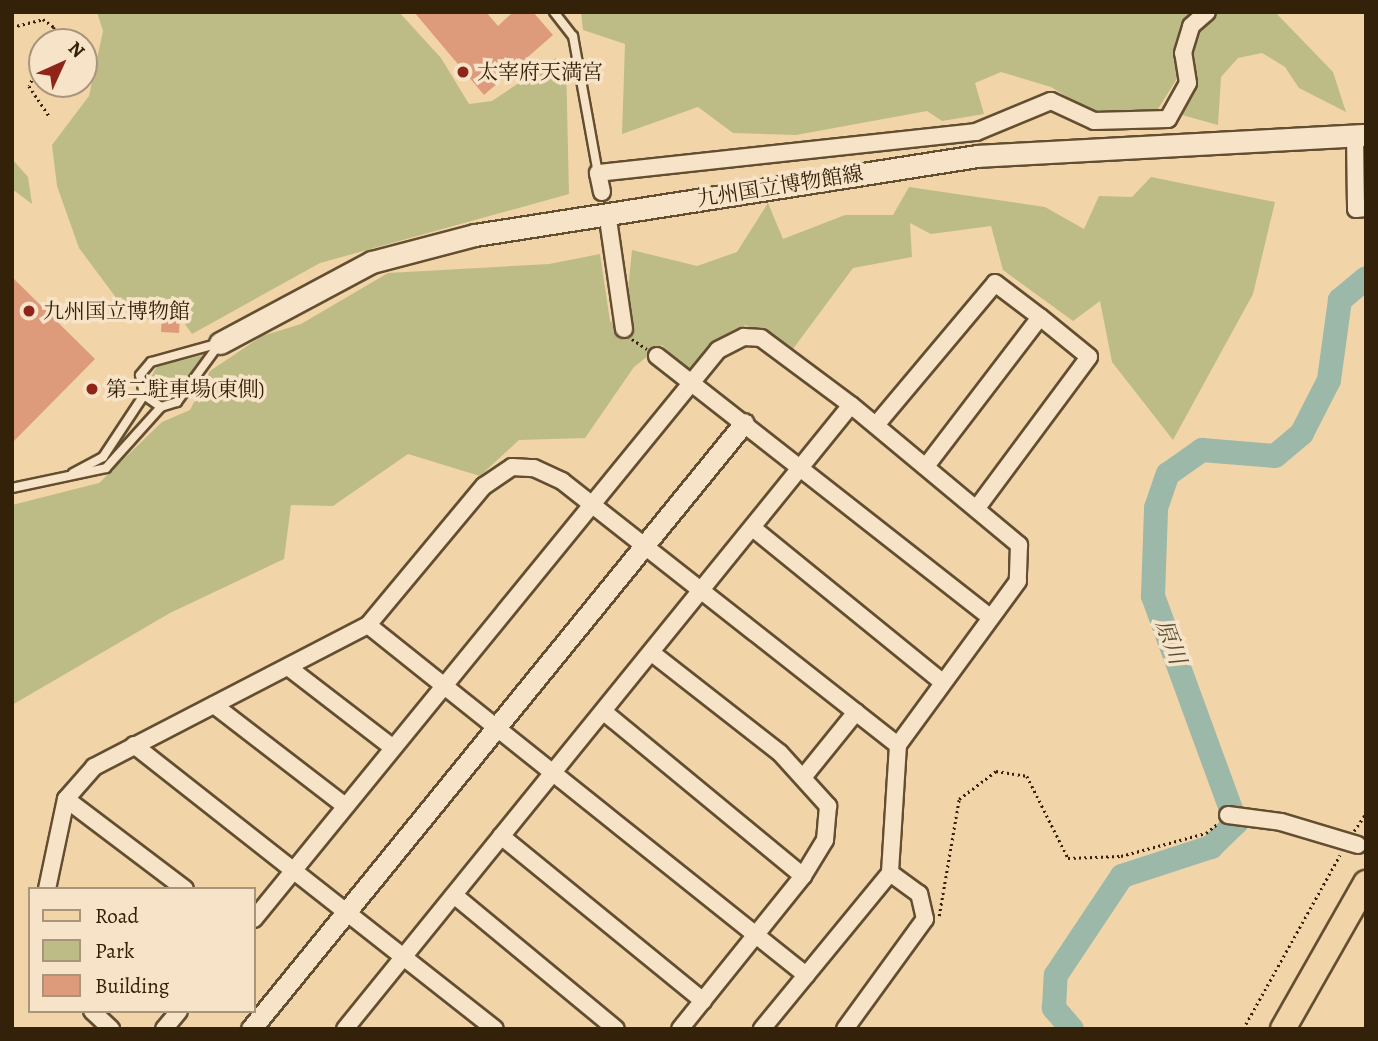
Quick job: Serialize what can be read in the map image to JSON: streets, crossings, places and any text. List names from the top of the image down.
{
  "streets": {
    "main road": ["九州国立博物館線"]
  },
  "water": ["原川"],
  "places": ["太宰府天満宮", "九州国立博物館", "第二駐車場(東側)"],
  "legend": ["Road", "Park", "Building"],
  "north": "top right"
}
